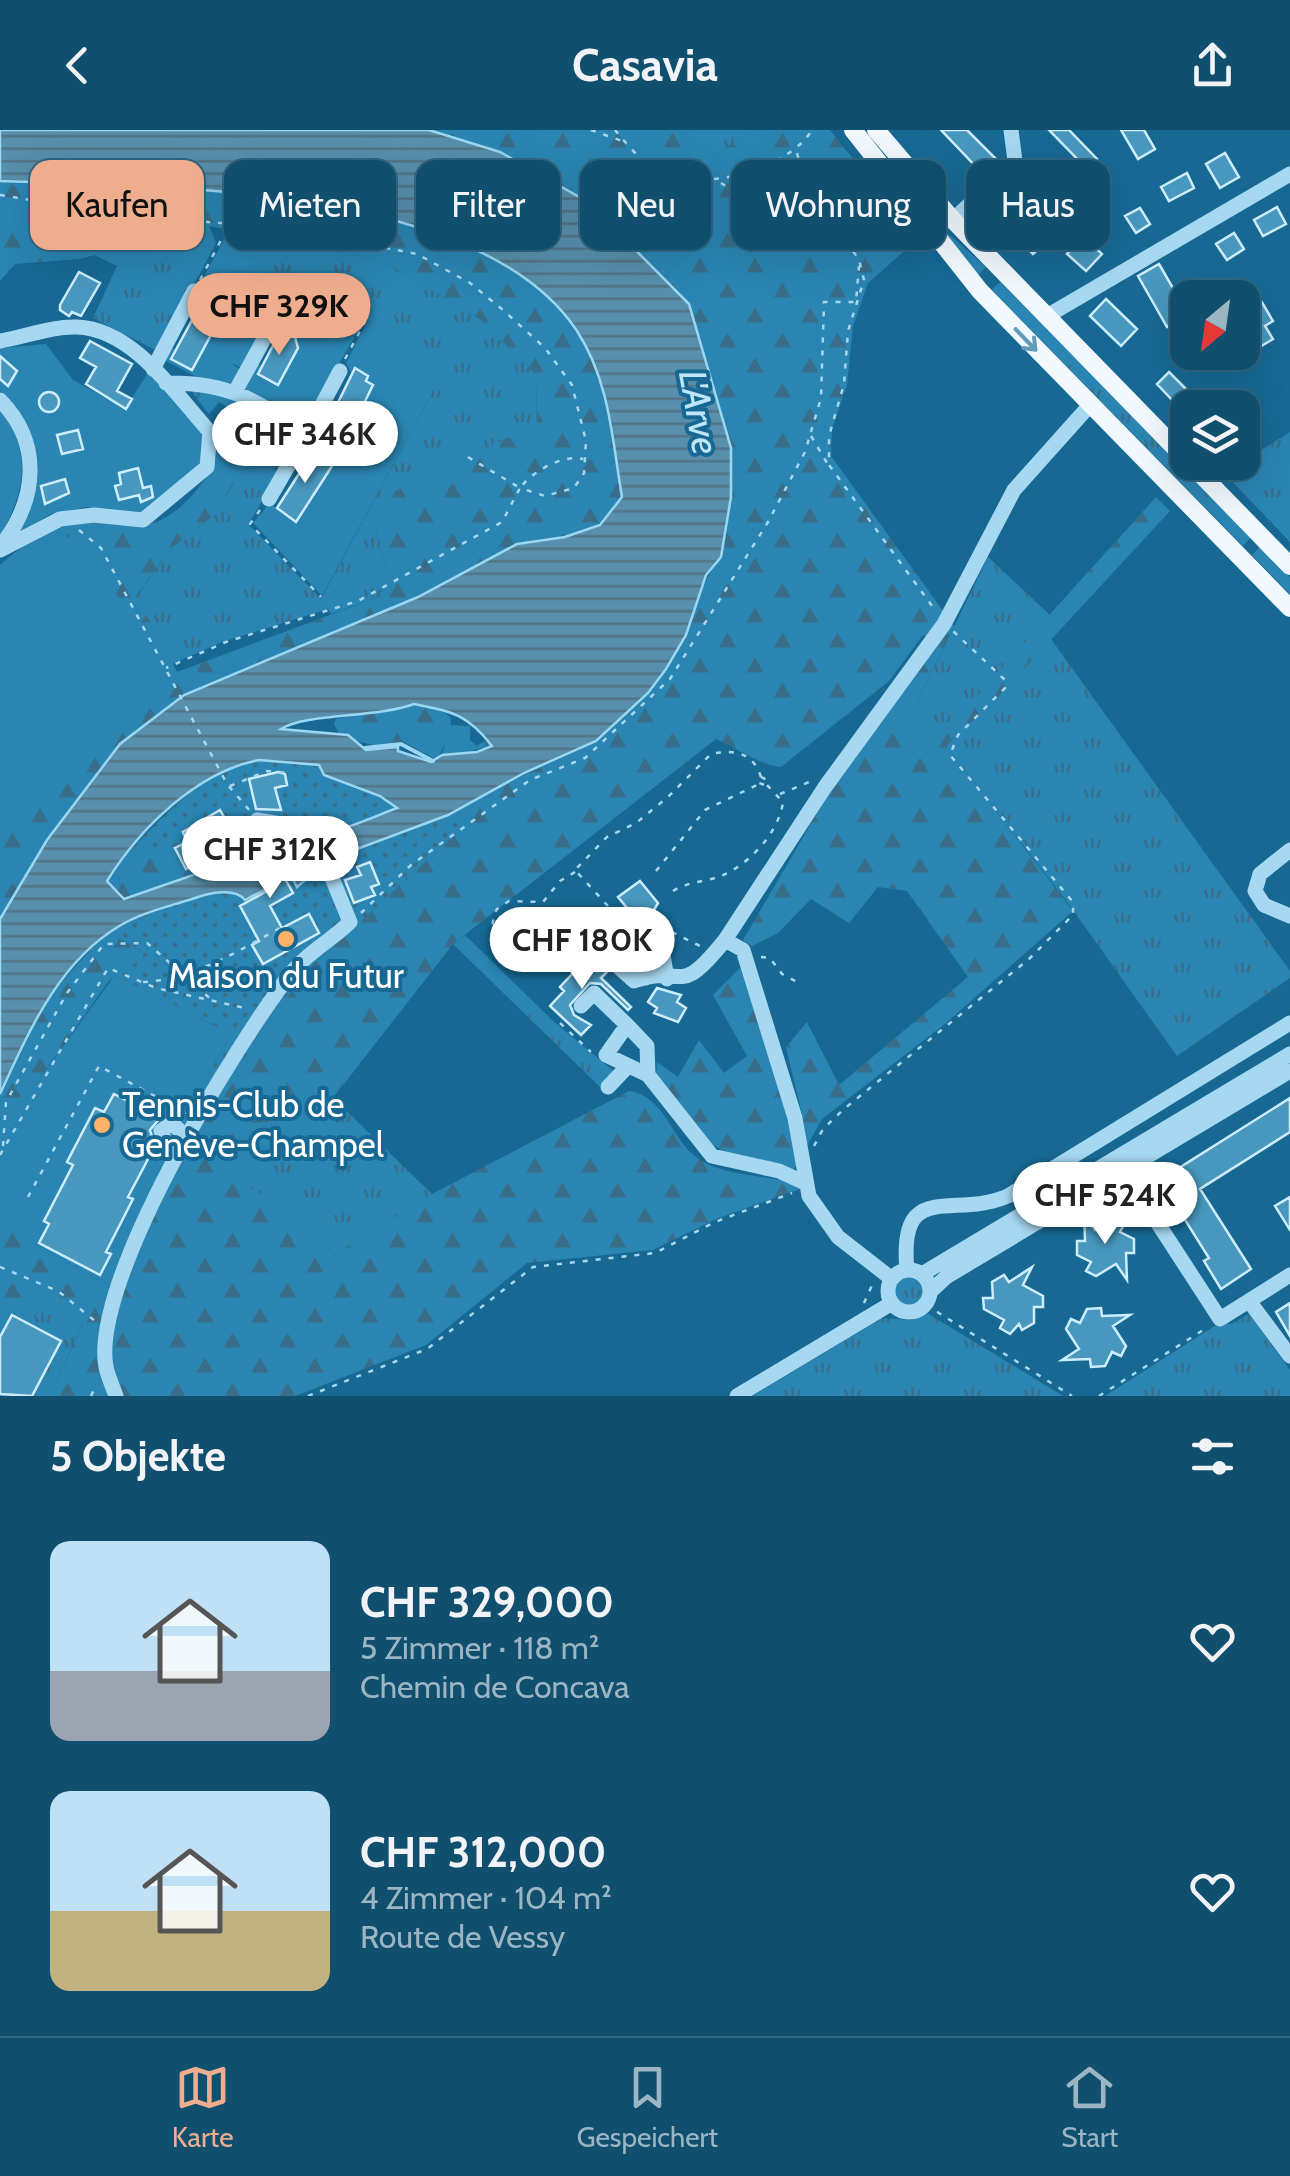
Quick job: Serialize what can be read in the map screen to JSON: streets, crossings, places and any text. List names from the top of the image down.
{
  "water": ["L'Arve"],
  "places": ["Maison du Futur", "Tennis-Club de Genève-Champel"],
  "north": "bottom left",
  "page": {
    "header": "Casavia",
    "chip": [
      "Kaufen",
      "Mieten",
      "Filter",
      "Neu",
      "Wohnung",
      "Haus"
    ],
    "price": [
      "CHF 329K",
      "CHF 346K",
      "CHF 312K",
      "CHF 180K",
      "CHF 524K"
    ],
    "heading": "5 Objekte",
    "list": [
      {
        "name": "CHF 329,000",
        "note": "5 Zimmer · 118 m² · Chemin de Concava"
      },
      {
        "name": "CHF 312,000",
        "note": "4 Zimmer · 104 m² · Route de Vessy"
      }
    ],
    "tabs": ["Karte", "Gespeichert", "Start"]
  }
}
